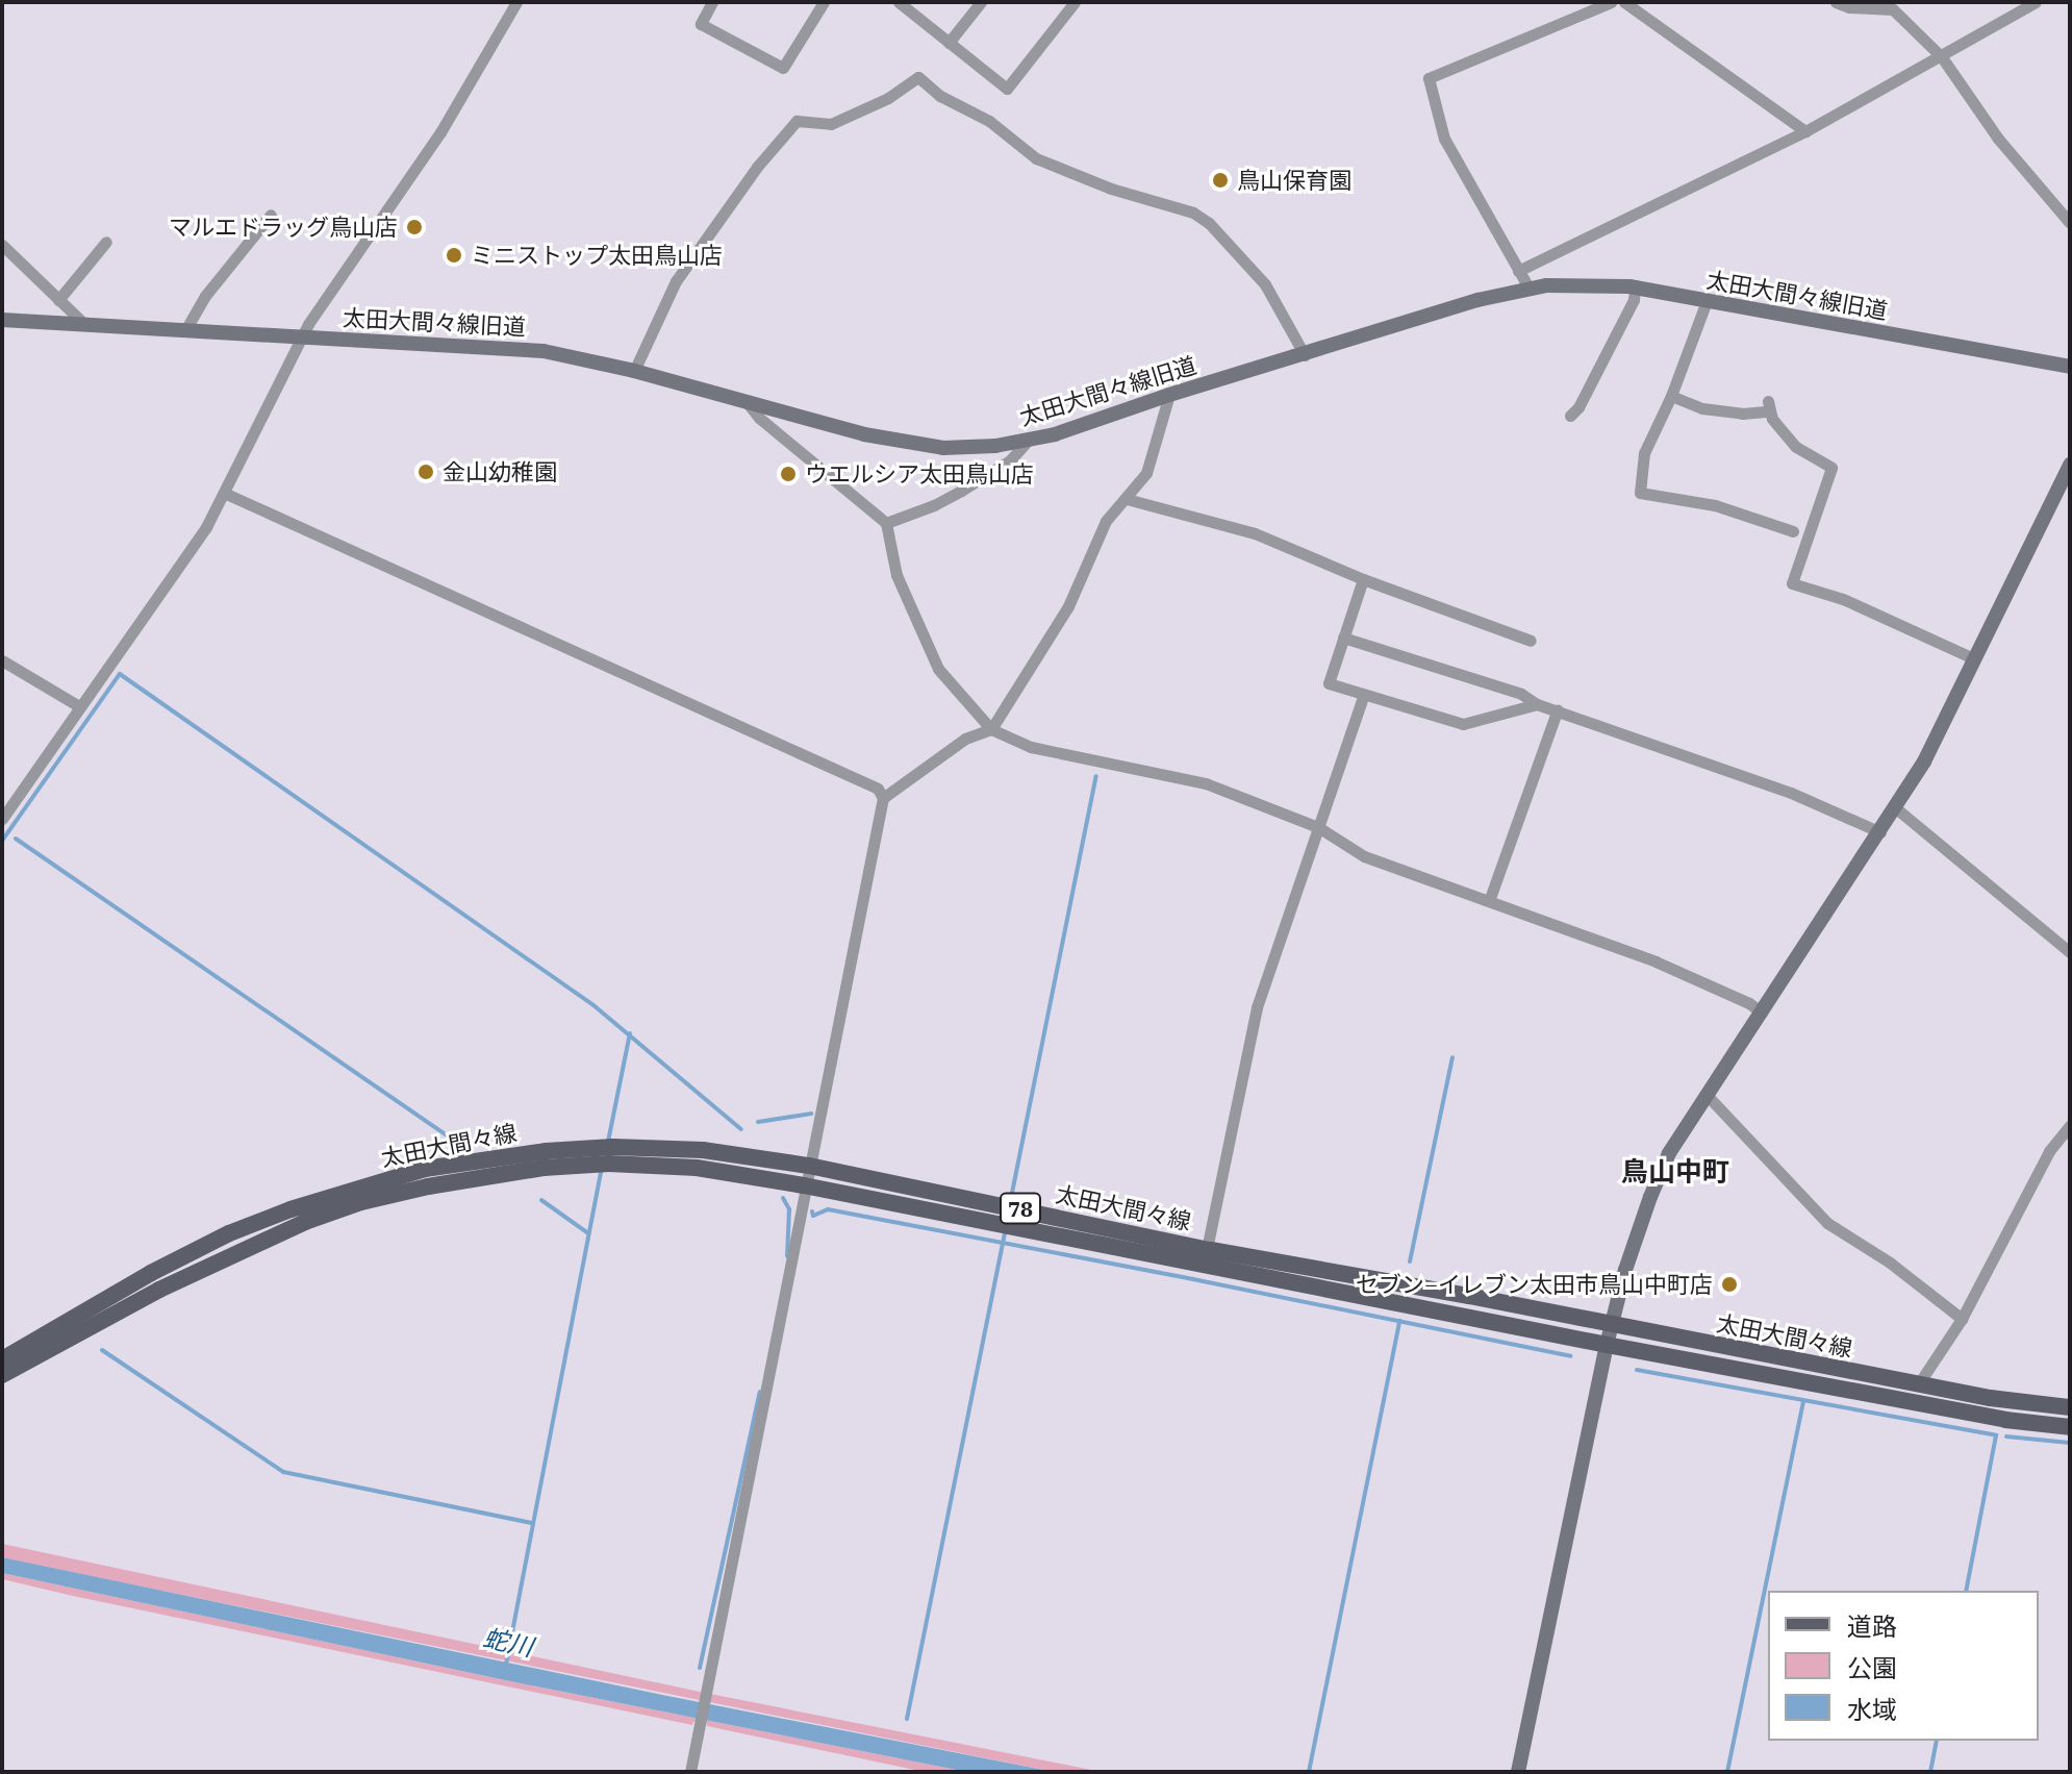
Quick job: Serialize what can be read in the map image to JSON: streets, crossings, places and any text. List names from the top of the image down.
{
  "streets": {
    "main road": ["太田大間々線", "78"],
    "street": ["太田大間々線旧道"]
  },
  "districts": ["鳥山中町"],
  "water": ["蛇川"],
  "places": [
    "鳥山保育園",
    "マルエドラッグ鳥山店",
    "ミニストップ太田鳥山店",
    "金山幼稚園",
    "ウエルシア太田鳥山店",
    "セブン−イレブン太田市鳥山中町店"
  ],
  "legend": ["道路", "公園", "水域"]
}
